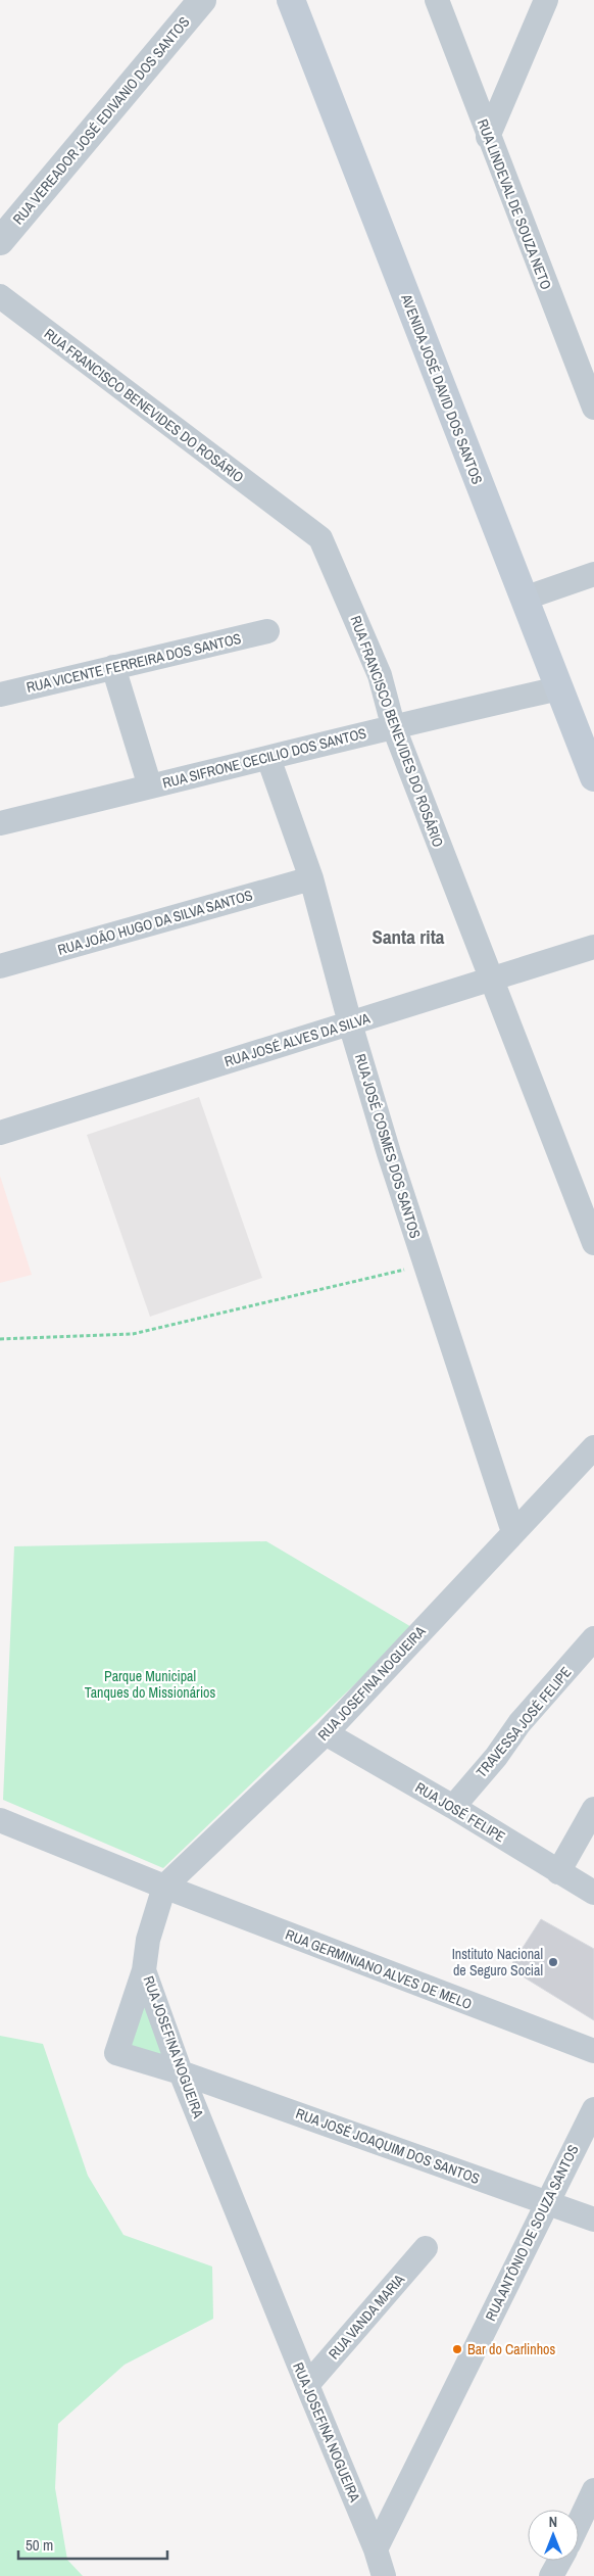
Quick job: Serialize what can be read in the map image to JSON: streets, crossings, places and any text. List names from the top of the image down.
{
  "streets": {
    "main road": ["AVENIDA JOSÉ DAVID DOS SANTOS"],
    "street": [
      "RUA VEREADOR JOSÉ EDIVANIO DOS SANTOS",
      "RUA LINDEVAL DE SOUZA NETO",
      "RUA FRANCISCO BENEVIDES DO ROSÁRIO",
      "RUA VICENTE FERREIRA DOS SANTOS",
      "RUA SIFRONE CECILIO DOS SANTOS",
      "RUA JOÃO HUGO DA SILVA SANTOS",
      "RUA JOSÉ ALVES DA SILVA",
      "RUA JOSÉ COSMES DOS SANTOS",
      "RUA JOSEFINA NOGUEIRA",
      "TRAVESSA JOSÉ FELIPE",
      "RUA JOSÉ FELIPE",
      "RUA GERMINIANO ALVES DE MELO",
      "RUA JOSÉ JOAQUIM DOS SANTOS",
      "RUA ANTÔNIO DE SOUZA SANTOS",
      "RUA VANDA MARIA"
    ]
  },
  "crossings": [
    ["AVENIDA JOSÉ DAVID DOS SANTOS", "RUA SIFRONE CECILIO DOS SANTOS"],
    ["RUA FRANCISCO BENEVIDES DO ROSÁRIO", "RUA SIFRONE CECILIO DOS SANTOS"],
    ["RUA FRANCISCO BENEVIDES DO ROSÁRIO", "RUA JOSÉ ALVES DA SILVA"],
    ["RUA SIFRONE CECILIO DOS SANTOS", "RUA JOSÉ COSMES DOS SANTOS"],
    ["RUA JOÃO HUGO DA SILVA SANTOS", "RUA JOSÉ COSMES DOS SANTOS"],
    ["RUA JOSÉ ALVES DA SILVA", "RUA JOSÉ COSMES DOS SANTOS"],
    ["RUA JOSÉ COSMES DOS SANTOS", "RUA JOSEFINA NOGUEIRA"],
    ["RUA JOSEFINA NOGUEIRA", "RUA JOSÉ FELIPE"],
    ["RUA JOSEFINA NOGUEIRA", "RUA GERMINIANO ALVES DE MELO"],
    ["RUA JOSEFINA NOGUEIRA", "RUA JOSÉ JOAQUIM DOS SANTOS"],
    ["RUA JOSEFINA NOGUEIRA", "RUA ANTÔNIO DE SOUZA SANTOS"],
    ["RUA JOSEFINA NOGUEIRA", "RUA VANDA MARIA"],
    ["TRAVESSA JOSÉ FELIPE", "RUA JOSÉ FELIPE"],
    ["RUA JOSÉ JOAQUIM DOS SANTOS", "RUA ANTÔNIO DE SOUZA SANTOS"]
  ],
  "districts": ["Santa rita"],
  "parks": ["Parque Municipal Tanques do Missionários"],
  "places": ["Instituto Nacional de Seguro Social", "Bar do Carlinhos"],
  "scale_bar": "50 m",
  "north": "top"
}
